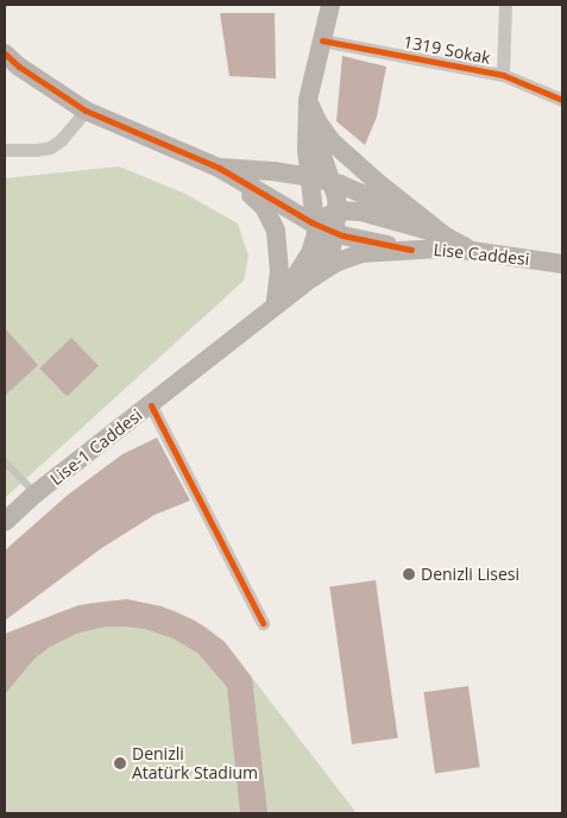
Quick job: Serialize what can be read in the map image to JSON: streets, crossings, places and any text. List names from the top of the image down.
{
  "streets": {
    "street": ["1319 Sokak", "Lise Caddesi", "Lise-1 Caddesi"]
  },
  "crossings": [
    ["Lise Caddesi", "Lise-1 Caddesi"]
  ],
  "places": ["Denizli Lisesi", "Denizli Atatürk Stadium"]
}
